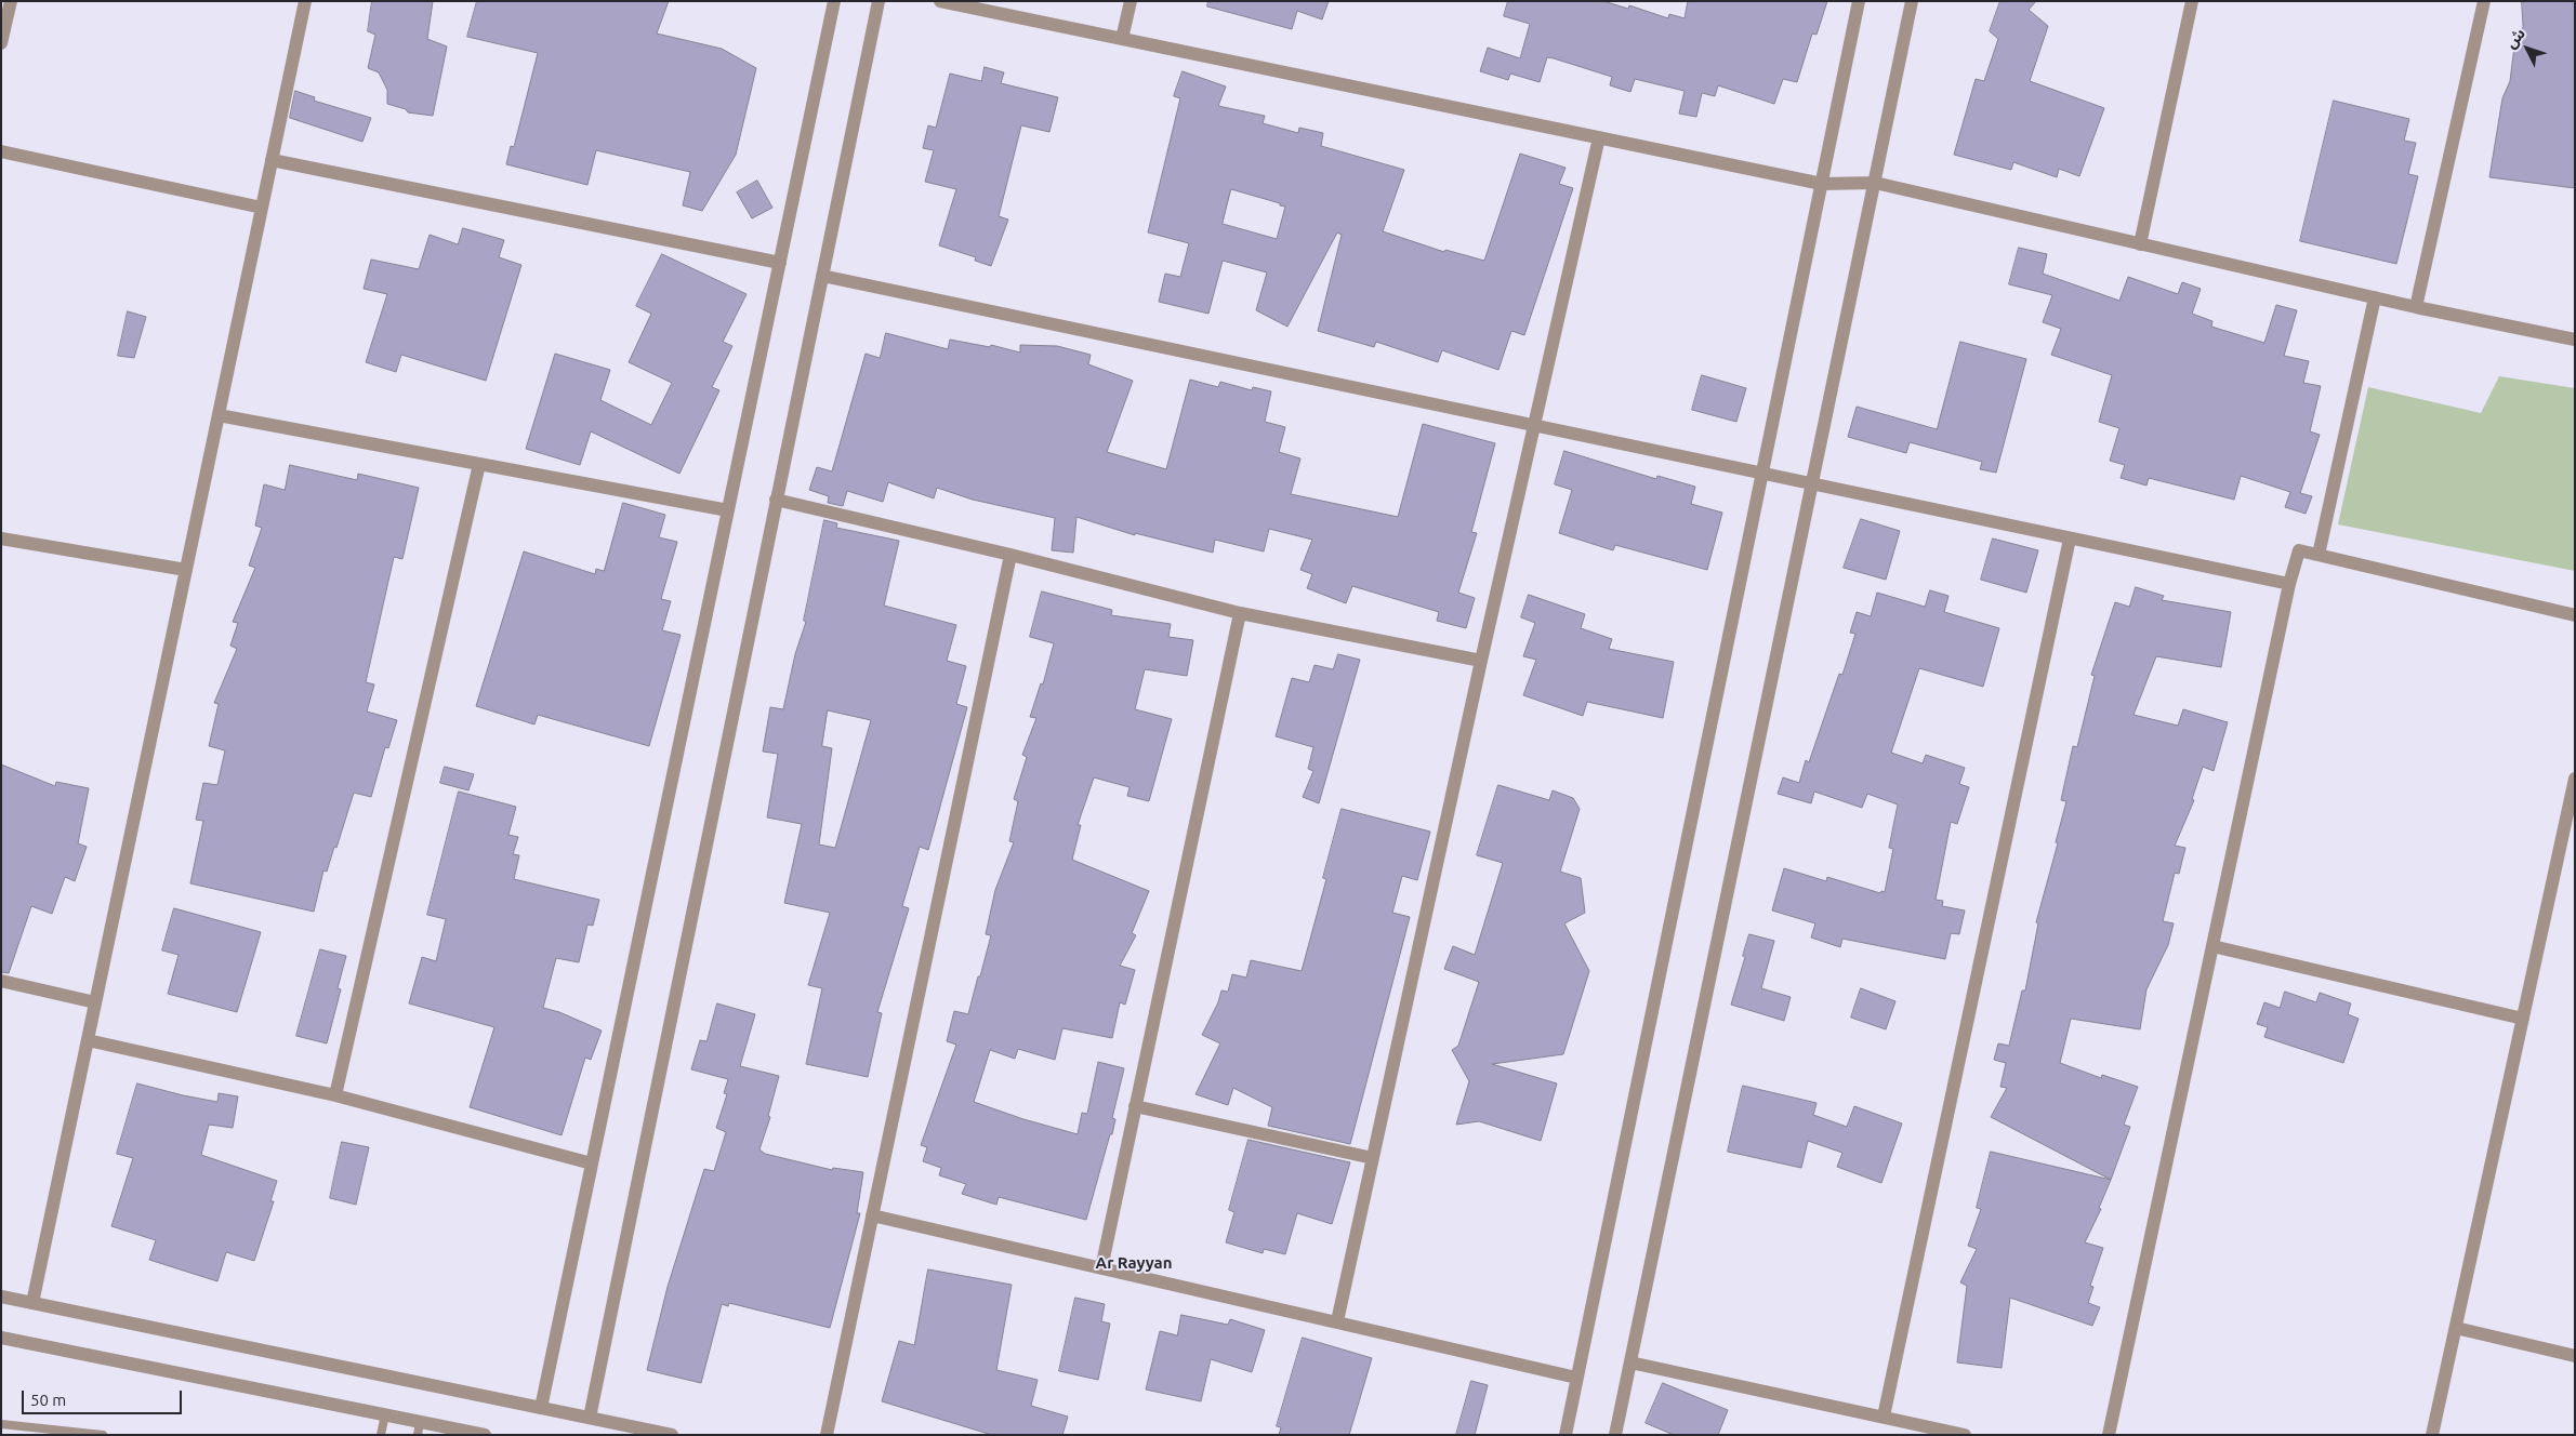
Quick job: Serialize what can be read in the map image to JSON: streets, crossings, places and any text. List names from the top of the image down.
{
  "districts": ["Ar Rayyan"],
  "scale_bar": "50 m",
  "north": "top left"
}
